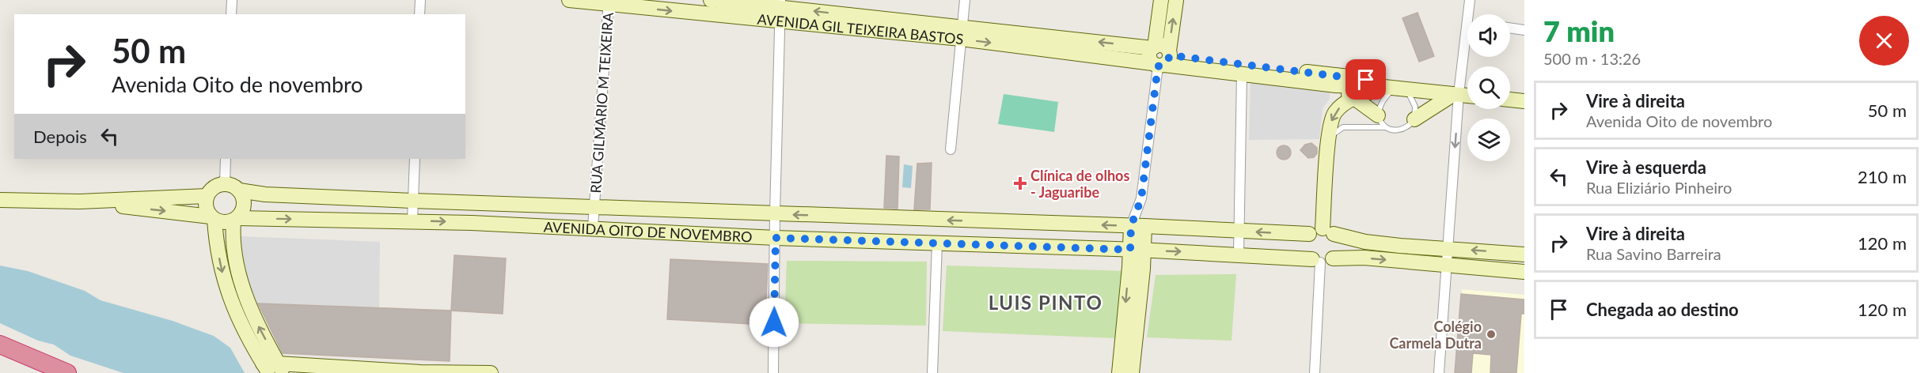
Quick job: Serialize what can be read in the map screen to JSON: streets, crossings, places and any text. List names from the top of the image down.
{
  "streets": {
    "main road": ["AVENIDA GIL TEIXEIRA BASTOS", "AVENIDA OITO DE NOVEMBRO"],
    "street": ["RUA GILMARIO M TEIXEIRA"]
  },
  "crossings": [
    ["AVENIDA GIL TEIXEIRA BASTOS", "RUA GILMARIO M TEIXEIRA"],
    ["RUA GILMARIO M TEIXEIRA", "AVENIDA OITO DE NOVEMBRO"]
  ],
  "districts": ["LUIS PINTO"],
  "places": {
    "health": ["Clínica de olhos - Jaguaribe"],
    "other": ["Colégio Carmela Dutra"]
  },
  "page": {
    "heading": ["7 min", "500 m · 13:26"],
    "turn": ["50 m", "Avenida Oito de novembro"],
    "list": [
      {
        "name": "Vire à direita",
        "note": "Avenida Oito de novembro",
        "value": "50 m"
      },
      {
        "name": "Vire à esquerda",
        "note": "Rua Eliziário Pinheiro",
        "value": "210 m"
      },
      {
        "name": "Vire à direita",
        "note": "Rua Savino Barreira",
        "value": "120 m"
      },
      {
        "name": "Chegada ao destino",
        "value": "120 m"
      }
    ],
    "then": "Depois"
  }
}
